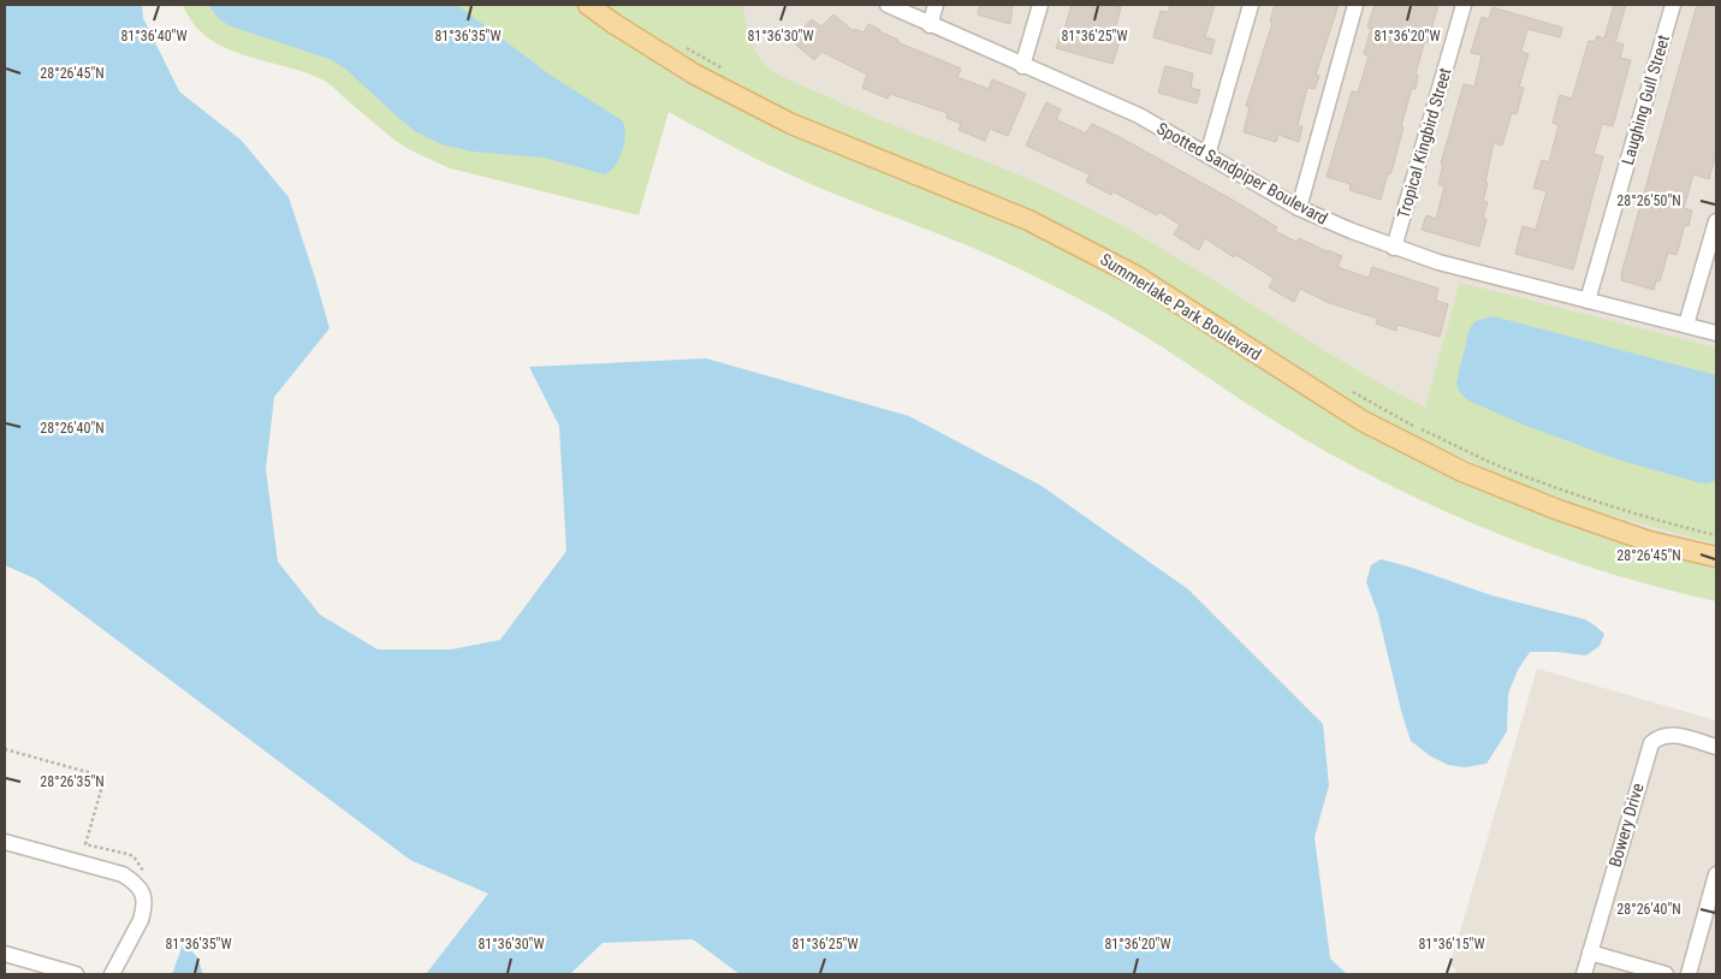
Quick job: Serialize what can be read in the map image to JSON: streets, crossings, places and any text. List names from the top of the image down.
{
  "streets": {
    "main road": ["Summerlake Park Boulevard"],
    "street": [
      "Laughing Gull Street",
      "Tropical Kingbird Street",
      "Spotted Sandpiper Boulevard",
      "Bowery Drive"
    ]
  },
  "crossings": [
    ["Laughing Gull Street", "Spotted Sandpiper Boulevard"],
    ["Tropical Kingbird Street", "Spotted Sandpiper Boulevard"]
  ],
  "coordinates": [
    "81°36'40\"W",
    "81°36'35\"W",
    "81°36'30\"W",
    "81°36'25\"W",
    "81°36'20\"W",
    "28°26'45\"N",
    "28°26'50\"N",
    "28°26'40\"N",
    "28°26'35\"N",
    "81°36'15\"W"
  ]
}
